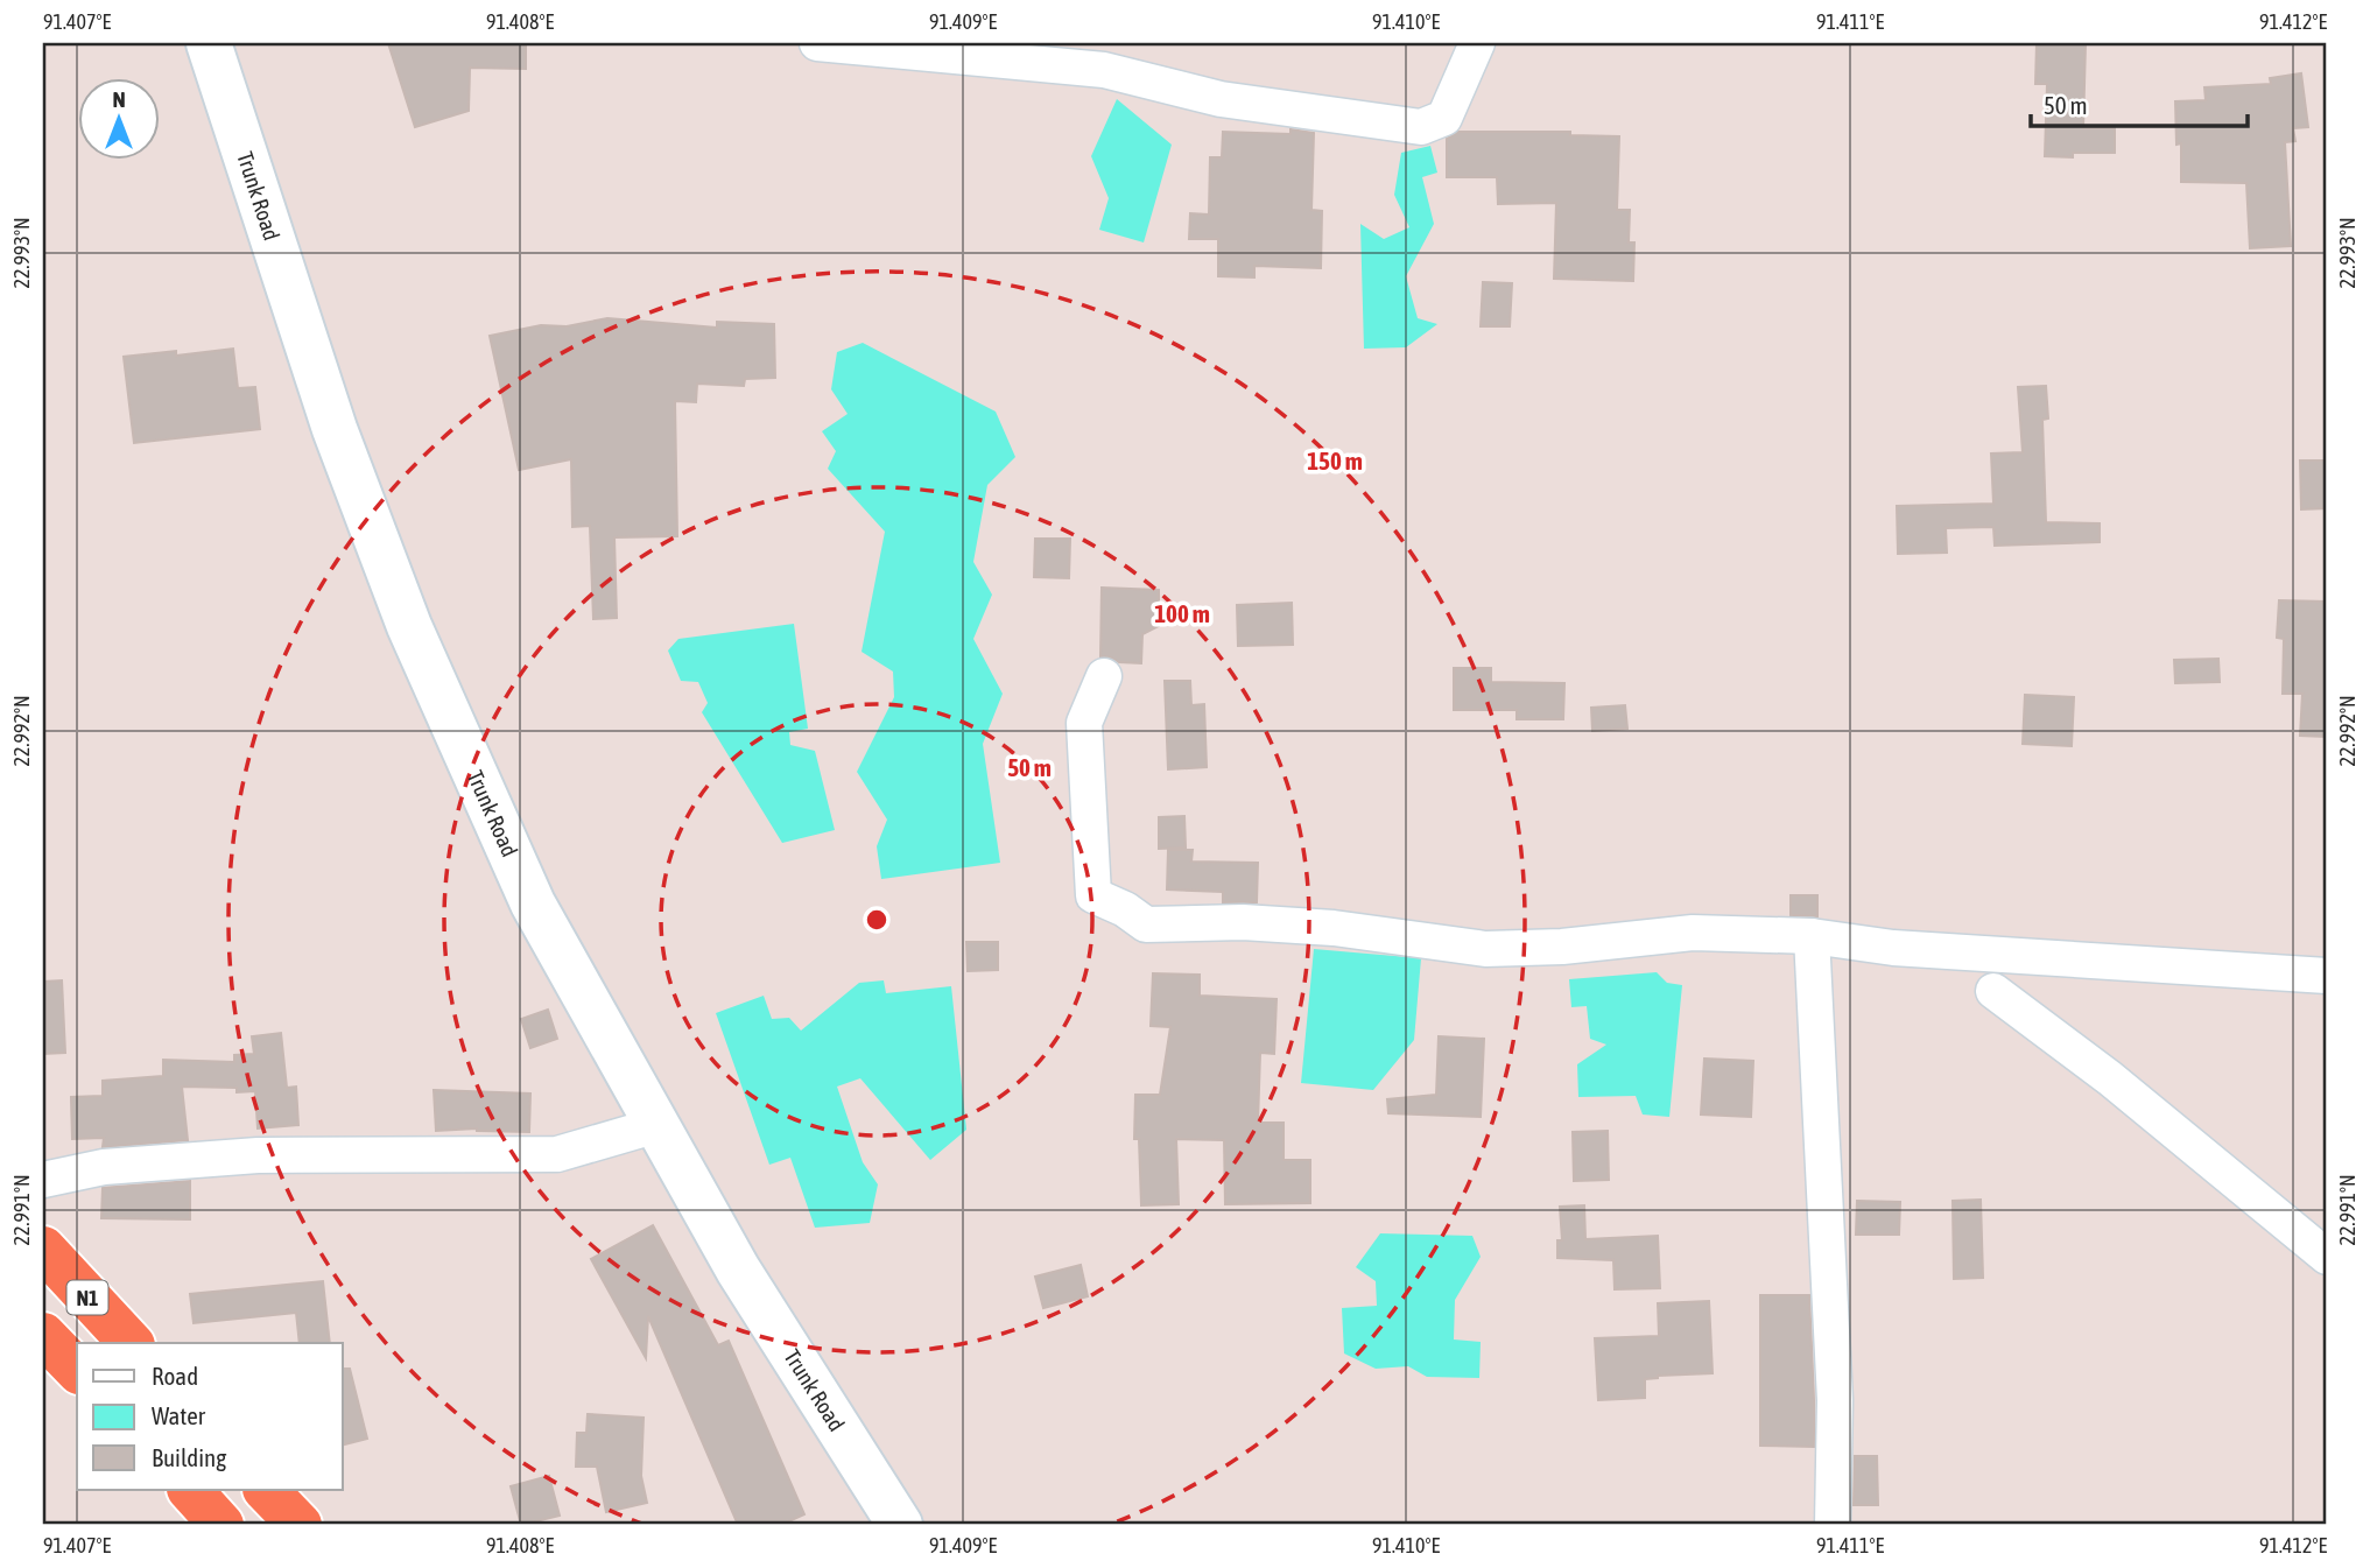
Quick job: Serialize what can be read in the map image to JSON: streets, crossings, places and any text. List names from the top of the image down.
{
  "streets": {
    "highway": ["N1"],
    "main road": ["Trunk Road"]
  },
  "legend": ["Road", "Water", "Building"],
  "scale_bar": "50 m",
  "north": "top",
  "coordinates": [
    "91.407°E",
    "91.408°E",
    "91.409°E",
    "91.410°E",
    "91.411°E",
    "91.412°E",
    "22.993°N",
    "22.992°N",
    "22.991°N"
  ],
  "rings": ["150 m", "100 m", "50 m"]
}
